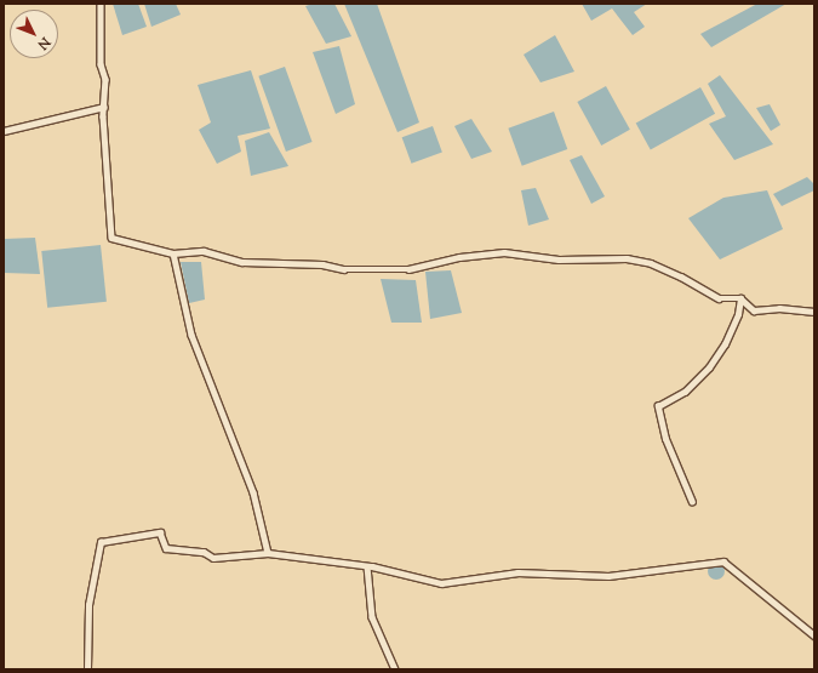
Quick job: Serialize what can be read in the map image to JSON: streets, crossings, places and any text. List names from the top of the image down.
{
  "north": "bottom right"
}
